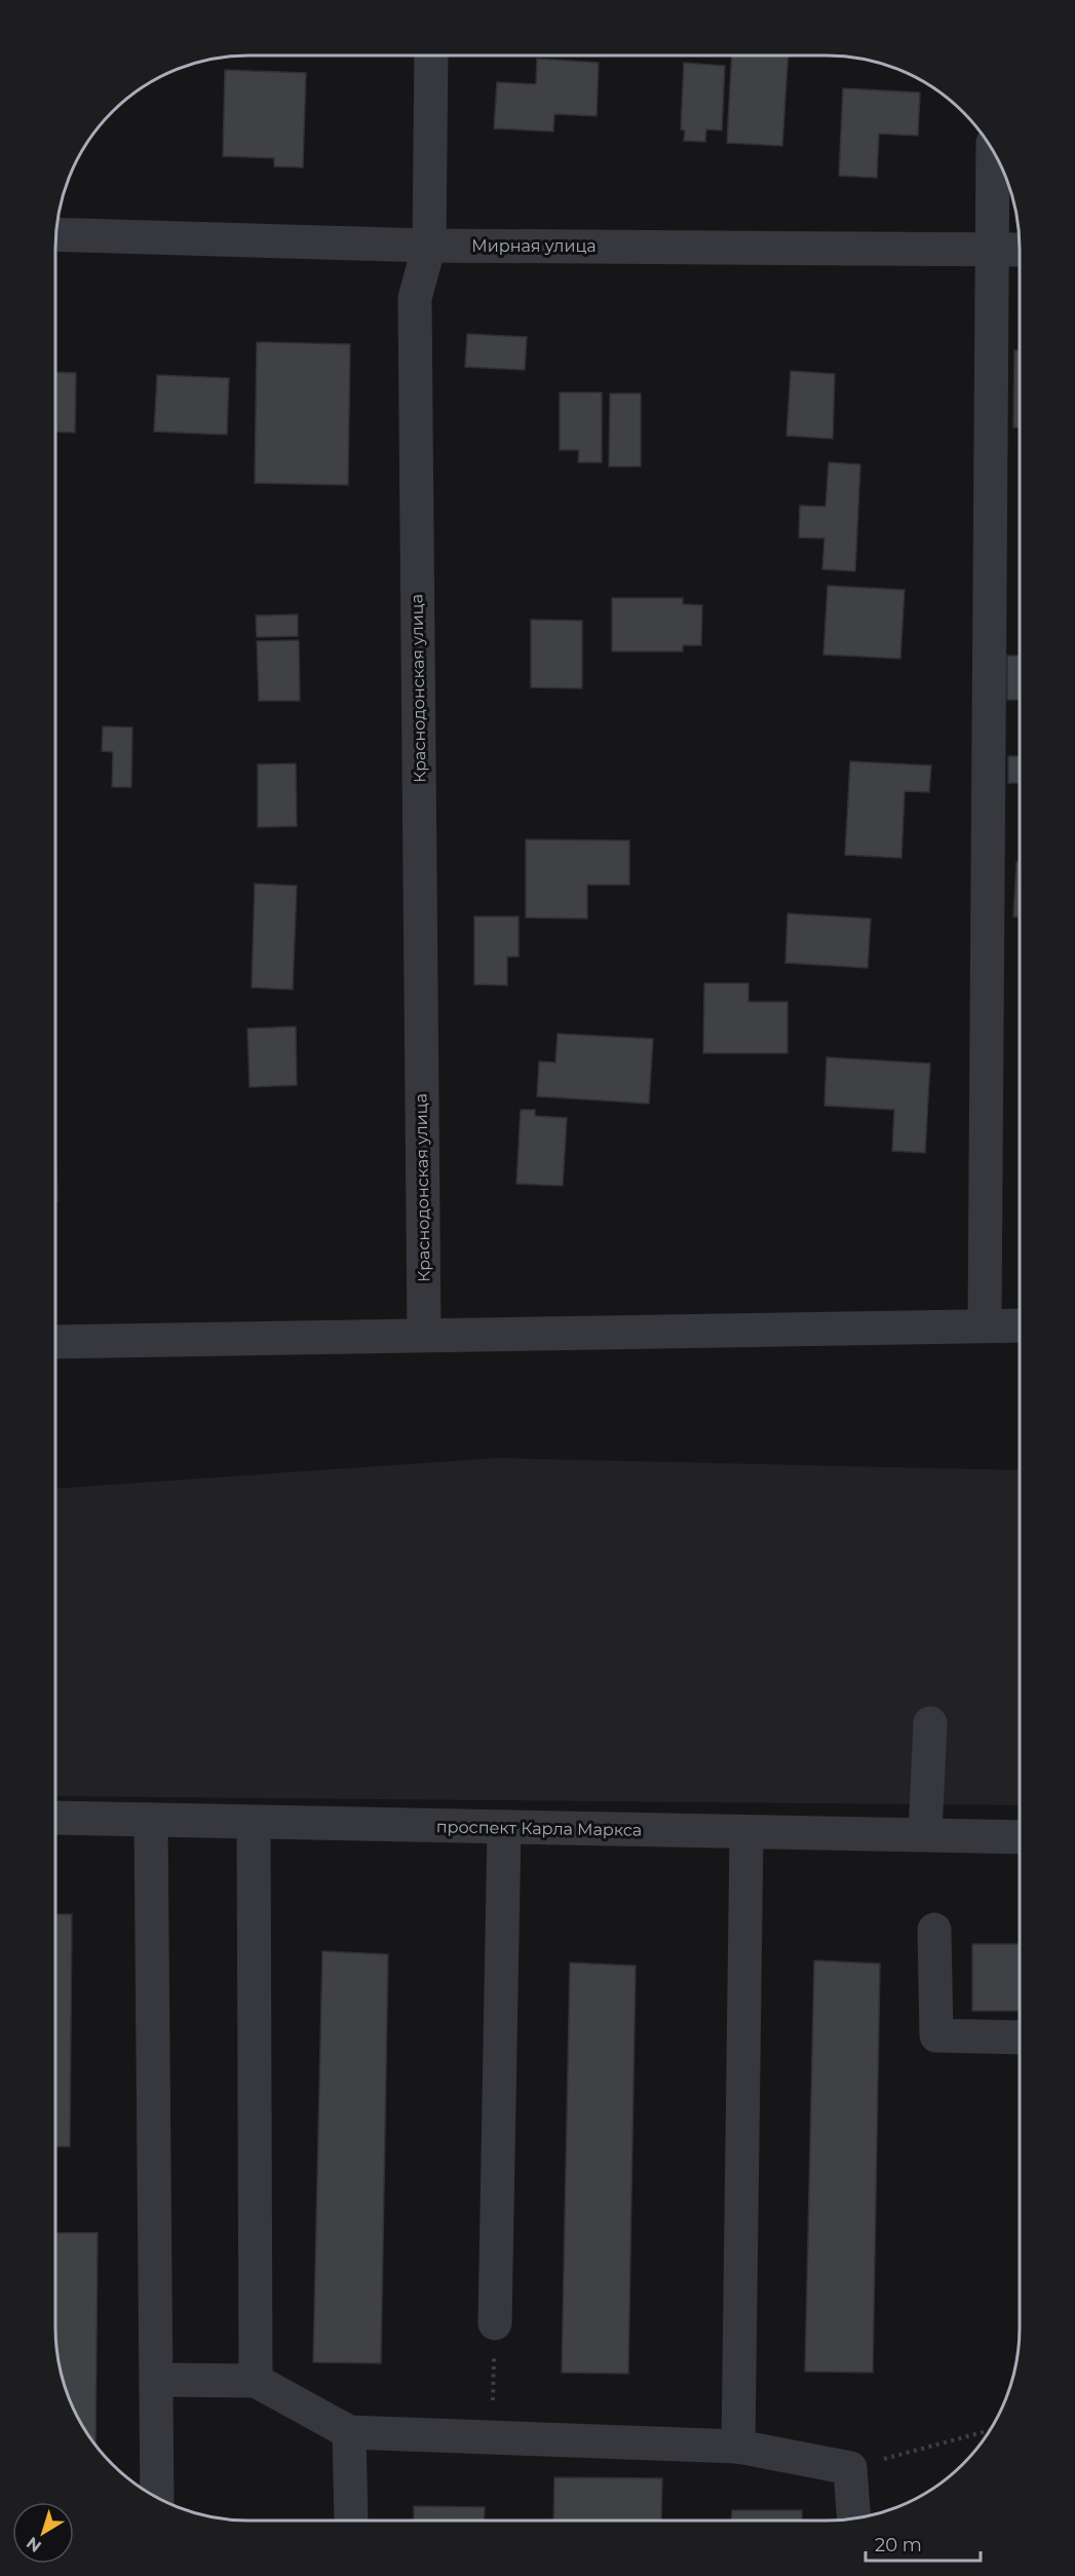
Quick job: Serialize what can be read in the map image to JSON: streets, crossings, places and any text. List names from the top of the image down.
{
  "streets": {
    "street": ["Мирная улица", "Краснодонская улица", "проспект Карла Маркса"]
  },
  "crossings": [
    ["Мирная улица", "Краснодонская улица"]
  ],
  "scale_bar": "20 m",
  "north": "bottom left"
}
